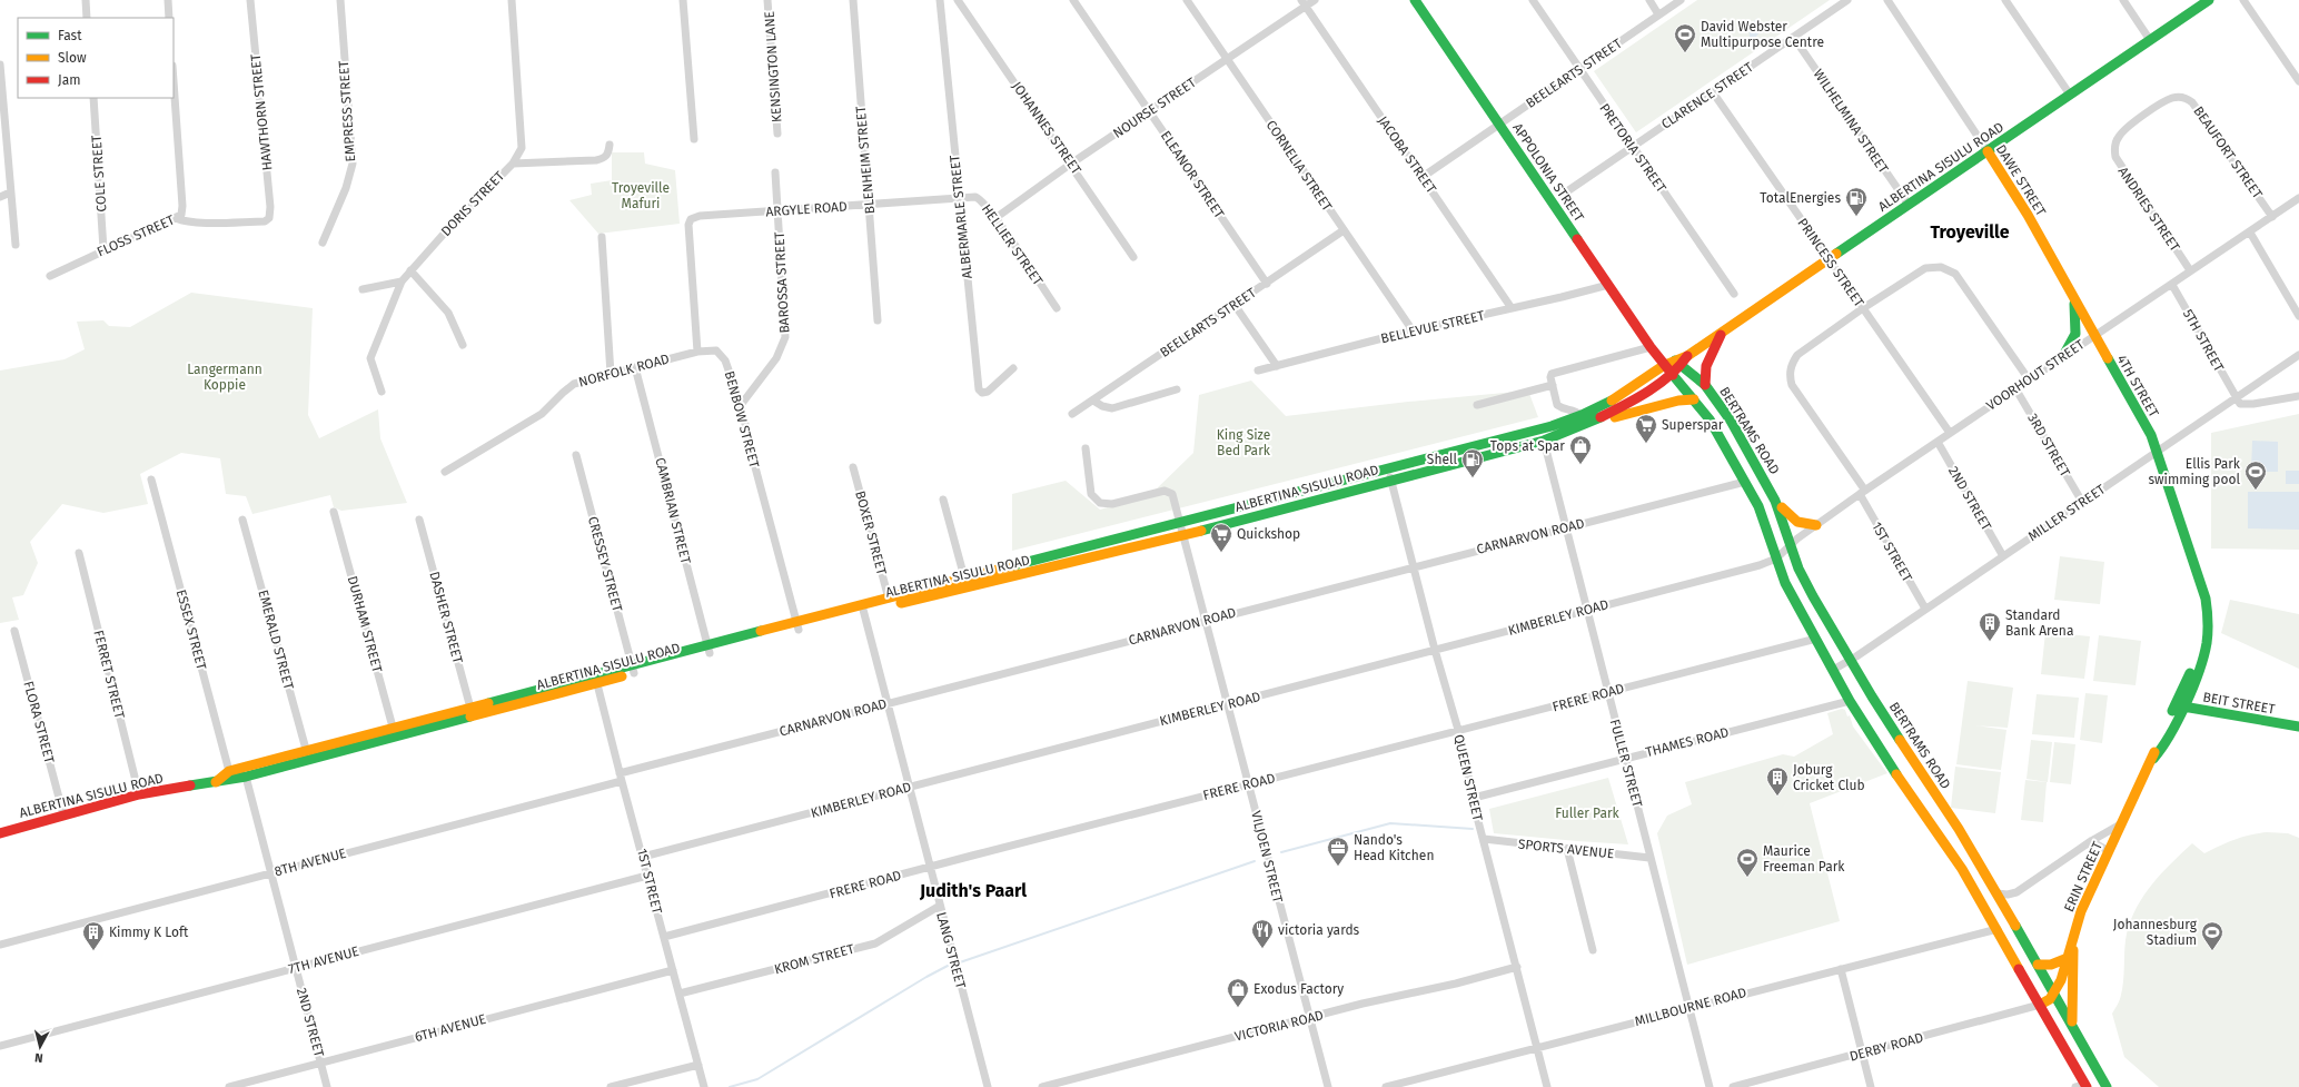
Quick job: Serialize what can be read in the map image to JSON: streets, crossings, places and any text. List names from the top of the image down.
{
  "streets": {
    "main road": [
      "ALBERTINA SISULU ROAD",
      "APPOLONIA STREET",
      "DAWE STREET",
      "4TH STREET",
      "BERTRAMS ROAD",
      "BEIT STREET",
      "ERIN STREET"
    ],
    "street": [
      "KENSINGTON LANE",
      "BEELEARTS STREET",
      "CLARENCE STREET",
      "NOURSE STREET",
      "EMPRESS STREET",
      "HAWTHORN STREET",
      "WILHELMINA STREET",
      "JOHANNES STREET",
      "PRETORIA STREET",
      "BEAUFORT STREET",
      "JACOBA STREET",
      "BLENHEIM STREET",
      "CORNELIA STREET",
      "COLE STREET",
      "ELEANOR STREET",
      "DORIS STREET",
      "ARGYLE ROAD",
      "ANDRIES STREET",
      "ALBERMARLE STREET",
      "FLOSS STREET",
      "HELLIER STREET",
      "PRINCESS STREET",
      "BAROSSA STREET",
      "BELLEVUE STREET",
      "5TH STREET",
      "NORFOLK ROAD",
      "VOORHOUT STREET",
      "BENBOW STREET",
      "3RD STREET",
      "2ND STREET",
      "CAMBRIAN STREET",
      "MILLER STREET",
      "BOXER STREET",
      "CARNARVON ROAD",
      "1ST STREET",
      "CRESSEY STREET",
      "DASHER STREET",
      "KIMBERLEY ROAD",
      "DURHAM STREET",
      "ESSEX STREET",
      "EMERALD STREET",
      "FERRET STREET",
      "FRERE ROAD",
      "FLORA STREET",
      "THAMES ROAD",
      "FULLER STREET",
      "QUEEN STREET",
      "SPORTS AVENUE",
      "VILJOEN STREET",
      "8TH AVENUE",
      "LANG STREET",
      "KROM STREET",
      "7TH AVENUE",
      "MILLBOURNE ROAD",
      "VICTORIA ROAD",
      "6TH AVENUE",
      "DERBY ROAD"
    ]
  },
  "crossings": [
    ["BEELEARTS STREET", "PRETORIA STREET"],
    ["BEELEARTS STREET", "JACOBA STREET"],
    ["BEELEARTS STREET", "CORNELIA STREET"],
    ["BEELEARTS STREET", "APPOLONIA STREET"],
    ["BEELEARTS STREET", "ELEANOR STREET"],
    ["CLARENCE STREET", "WILHELMINA STREET"],
    ["CLARENCE STREET", "PRETORIA STREET"],
    ["CLARENCE STREET", "PRINCESS STREET"],
    ["NOURSE STREET", "JOHANNES STREET"],
    ["NOURSE STREET", "JACOBA STREET"],
    ["NOURSE STREET", "CORNELIA STREET"],
    ["NOURSE STREET", "ELEANOR STREET"],
    ["NOURSE STREET", "HELLIER STREET"],
    ["HAWTHORN STREET", "FLOSS STREET"],
    ["WILHELMINA STREET", "ALBERTINA SISULU ROAD"],
    ["BEAUFORT STREET", "ANDRIES STREET"],
    ["BEAUFORT STREET", "VOORHOUT STREET"],
    ["JACOBA STREET", "BELLEVUE STREET"],
    ["BLENHEIM STREET", "ARGYLE ROAD"],
    ["CORNELIA STREET", "BELLEVUE STREET"],
    ["ALBERTINA SISULU ROAD", "APPOLONIA STREET"],
    ["ALBERTINA SISULU ROAD", "DAWE STREET"],
    ["ALBERTINA SISULU ROAD", "PRINCESS STREET"],
    ["ALBERTINA SISULU ROAD", "BENBOW STREET"],
    ["ALBERTINA SISULU ROAD", "BERTRAMS ROAD"],
    ["ALBERTINA SISULU ROAD", "2ND STREET"],
    ["ALBERTINA SISULU ROAD", "CAMBRIAN STREET"],
    ["ALBERTINA SISULU ROAD", "BOXER STREET"],
    ["ALBERTINA SISULU ROAD", "1ST STREET"],
    ["ALBERTINA SISULU ROAD", "CRESSEY STREET"],
    ["ALBERTINA SISULU ROAD", "DASHER STREET"],
    ["ALBERTINA SISULU ROAD", "DURHAM STREET"],
    ["ALBERTINA SISULU ROAD", "ESSEX STREET"],
    ["ALBERTINA SISULU ROAD", "EMERALD STREET"],
    ["ALBERTINA SISULU ROAD", "FERRET STREET"],
    ["ALBERTINA SISULU ROAD", "FLORA STREET"],
    ["ALBERTINA SISULU ROAD", "FULLER STREET"],
    ["ALBERTINA SISULU ROAD", "QUEEN STREET"],
    ["ALBERTINA SISULU ROAD", "VILJOEN STREET"],
    ["ALBERTINA SISULU ROAD", "LANG STREET"],
    ["APPOLONIA STREET", "BELLEVUE STREET"],
    ["COLE STREET", "FLOSS STREET"],
    ["DAWE STREET", "VOORHOUT STREET"],
    ["DAWE STREET", "4TH STREET"],
    ["ARGYLE ROAD", "ALBERMARLE STREET"],
    ["ARGYLE ROAD", "HELLIER STREET"],
    ["ARGYLE ROAD", "BAROSSA STREET"],
    ["ARGYLE ROAD", "NORFOLK ROAD"],
    ["ARGYLE ROAD", "BENBOW STREET"],
    ["ANDRIES STREET", "VOORHOUT STREET"],
    ["ALBERMARLE STREET", "HELLIER STREET"],
    ["PRINCESS STREET", "VOORHOUT STREET"],
    ["BAROSSA STREET", "BENBOW STREET"],
    ["5TH STREET", "VOORHOUT STREET"],
    ["5TH STREET", "MILLER STREET"],
    ["NORFOLK ROAD", "BENBOW STREET"],
    ["NORFOLK ROAD", "CAMBRIAN STREET"],
    ["VOORHOUT STREET", "4TH STREET"],
    ["VOORHOUT STREET", "BERTRAMS ROAD"],
    ["VOORHOUT STREET", "3RD STREET"],
    ["VOORHOUT STREET", "2ND STREET"],
    ["VOORHOUT STREET", "1ST STREET"],
    ["VOORHOUT STREET", "KIMBERLEY ROAD"],
    ["4TH STREET", "MILLER STREET"],
    ["4TH STREET", "ERIN STREET"],
    ["BERTRAMS ROAD", "MILLER STREET"],
    ["BERTRAMS ROAD", "ERIN STREET"],
    ["3RD STREET", "MILLER STREET"],
    ["2ND STREET", "MILLER STREET"],
    ["2ND STREET", "8TH AVENUE"],
    ["2ND STREET", "7TH AVENUE"],
    ["2ND STREET", "6TH AVENUE"],
    ["MILLER STREET", "1ST STREET"],
    ["CARNARVON ROAD", "1ST STREET"],
    ["CARNARVON ROAD", "FULLER STREET"],
    ["CARNARVON ROAD", "QUEEN STREET"],
    ["CARNARVON ROAD", "VILJOEN STREET"],
    ["CARNARVON ROAD", "8TH AVENUE"],
    ["CARNARVON ROAD", "LANG STREET"],
    ["1ST STREET", "KIMBERLEY ROAD"],
    ["1ST STREET", "FRERE ROAD"],
    ["1ST STREET", "8TH AVENUE"],
    ["1ST STREET", "KROM STREET"],
    ["1ST STREET", "7TH AVENUE"],
    ["1ST STREET", "6TH AVENUE"],
    ["KIMBERLEY ROAD", "FULLER STREET"],
    ["KIMBERLEY ROAD", "QUEEN STREET"],
    ["KIMBERLEY ROAD", "VILJOEN STREET"],
    ["KIMBERLEY ROAD", "LANG STREET"],
    ["FRERE ROAD", "FULLER STREET"],
    ["FRERE ROAD", "QUEEN STREET"],
    ["FRERE ROAD", "VILJOEN STREET"],
    ["FRERE ROAD", "LANG STREET"],
    ["BEIT STREET", "ERIN STREET"],
    ["THAMES ROAD", "FULLER STREET"],
    ["THAMES ROAD", "QUEEN STREET"],
    ["FULLER STREET", "SPORTS AVENUE"],
    ["FULLER STREET", "MILLBOURNE ROAD"],
    ["QUEEN STREET", "SPORTS AVENUE"],
    ["QUEEN STREET", "MILLBOURNE ROAD"],
    ["QUEEN STREET", "VICTORIA ROAD"],
    ["VILJOEN STREET", "VICTORIA ROAD"],
    ["ERIN STREET", "DERBY ROAD"],
    ["LANG STREET", "KROM STREET"]
  ],
  "districts": ["Troyeville", "Judith's Paarl"],
  "parks": [
    "Troyeville Mafuri",
    "Langermann Koppie",
    "King Size Bed Park",
    "Fuller Park"
  ],
  "places": {
    "sports": [
      "David Webster Multipurpose Centre",
      "Ellis Park swimming pool",
      "Maurice Freeman Park",
      "Johannesburg Stadium"
    ],
    "fuel station": ["TotalEnergies", "Shell"],
    "supermarket": ["Superspar", "Quickshop"],
    "shop": ["Tops at Spar", "Exodus Factory"],
    "building": ["Standard Bank Arena", "Joburg Cricket Club", "Kimmy K Loft"],
    "office": ["Nando's Head Kitchen"],
    "restaurant": ["victoria yards"]
  },
  "legend": ["Fast", "Slow", "Jam"],
  "north": "bottom"
}
